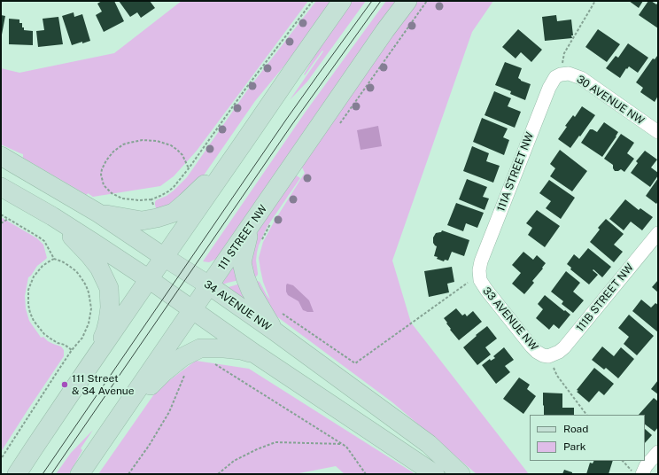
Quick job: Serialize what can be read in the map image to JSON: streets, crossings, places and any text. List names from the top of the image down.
{
  "streets": {
    "main road": ["111 STREET NW", "34 AVENUE NW"],
    "street": [
      "30 AVENUE NW",
      "111A STREET NW",
      "111B STREET NW",
      "33 AVENUE NW"
    ]
  },
  "crossings": [
    ["30 AVENUE NW", "111A STREET NW"],
    ["111A STREET NW", "33 AVENUE NW"],
    ["111 STREET NW", "34 AVENUE NW"],
    ["111B STREET NW", "33 AVENUE NW"]
  ],
  "places": ["111 Street & 34 Avenue"],
  "legend": ["Road", "Park"]
}
